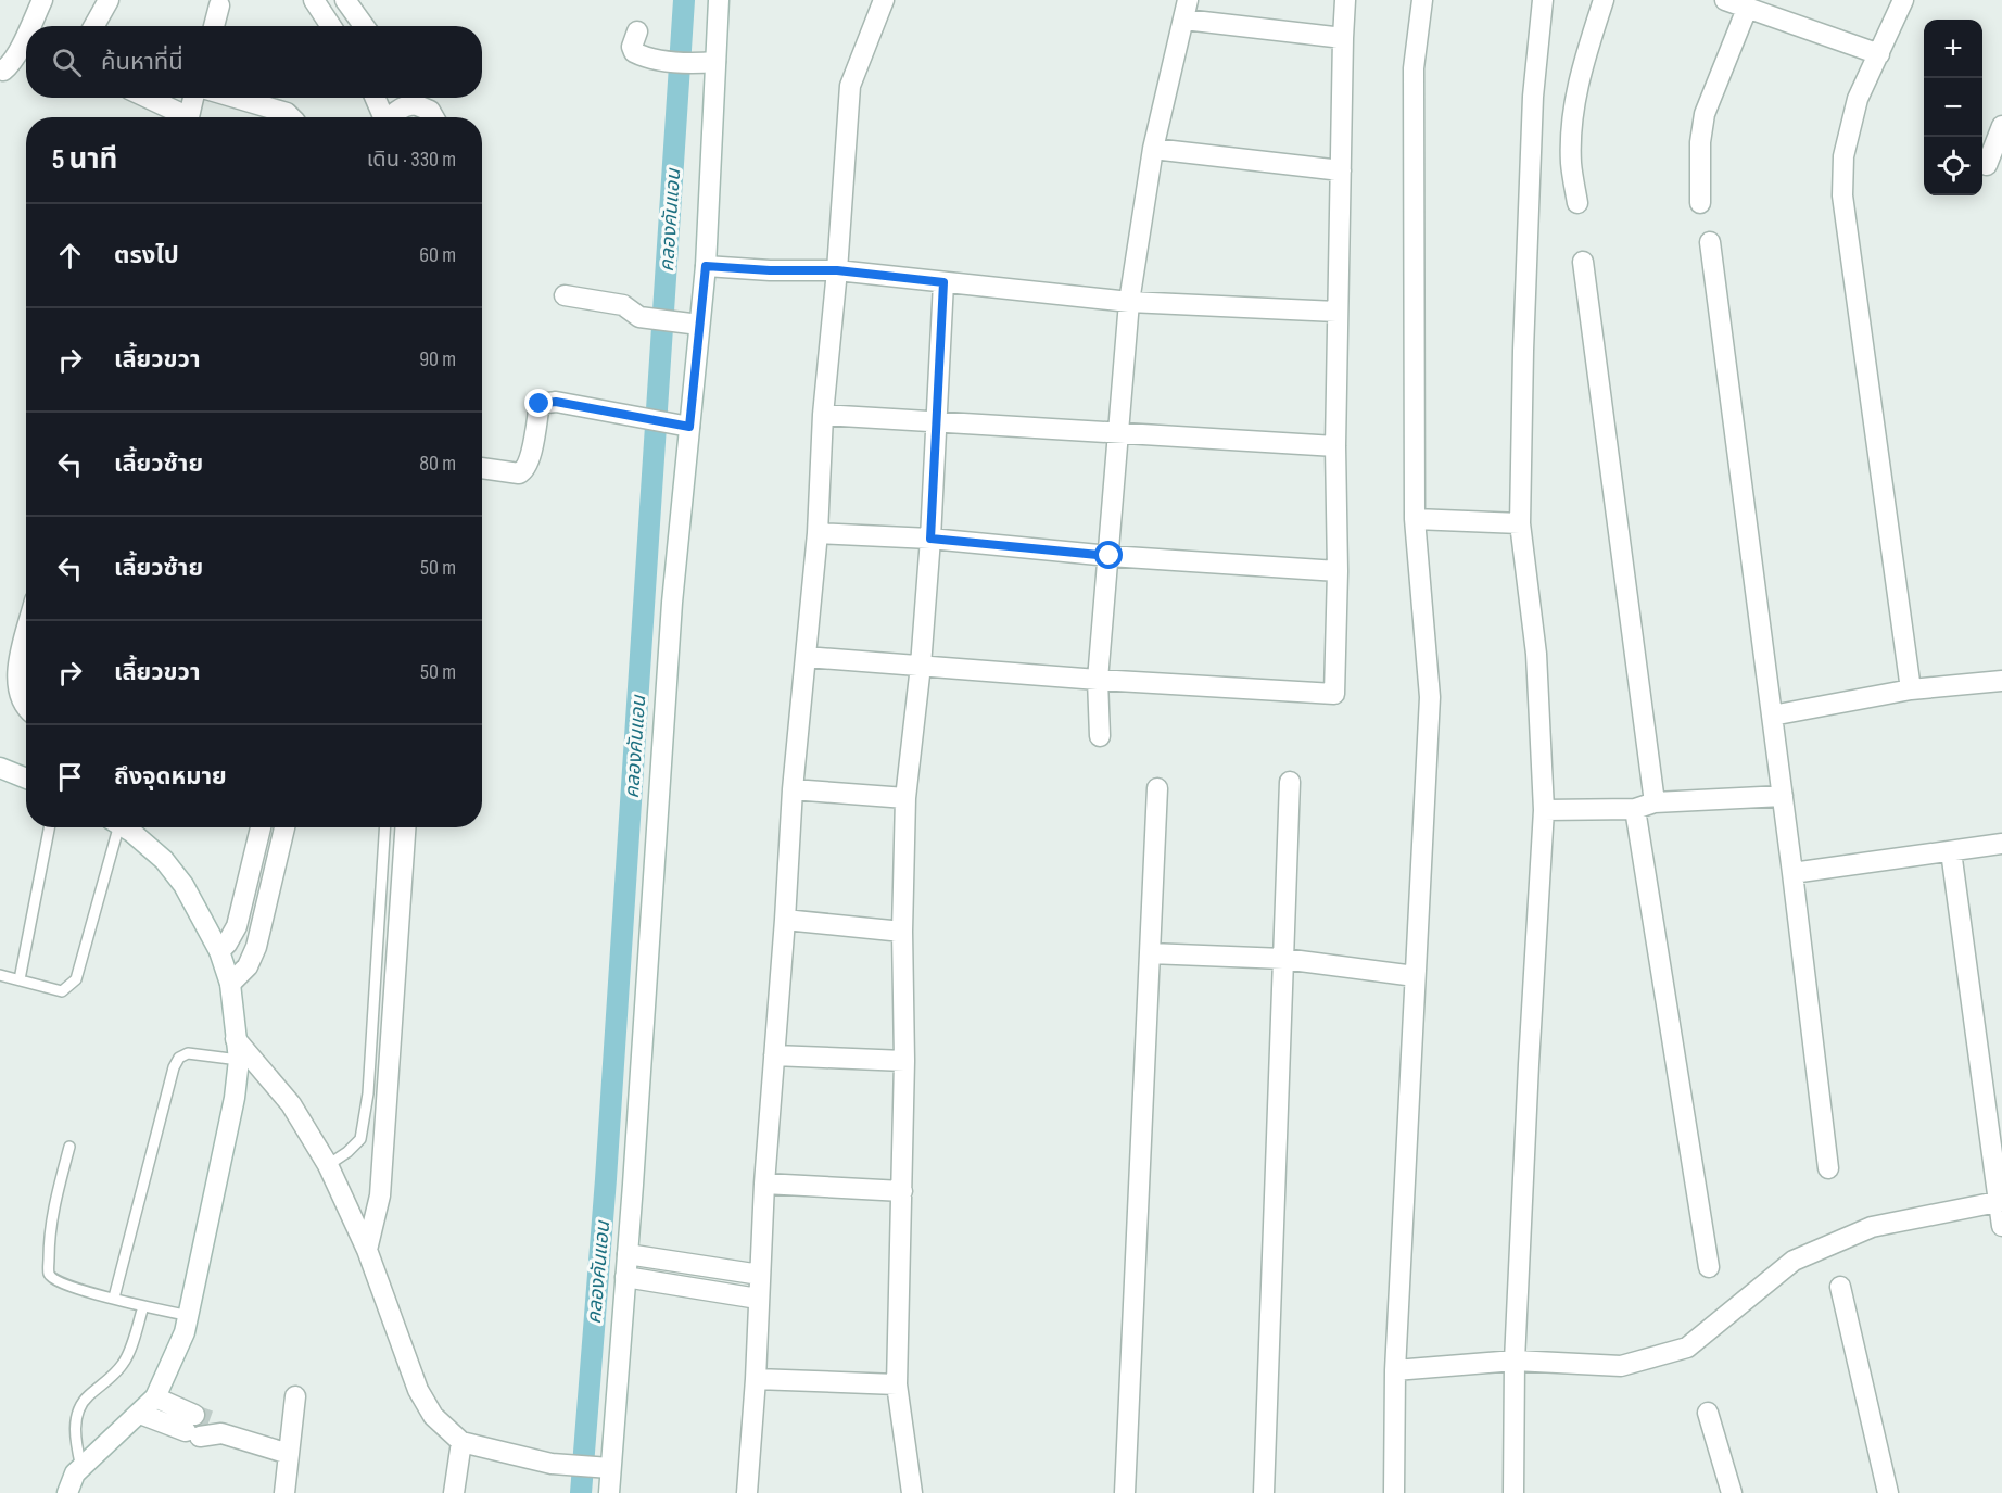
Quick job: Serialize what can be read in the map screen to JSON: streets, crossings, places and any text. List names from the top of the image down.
{
  "water": ["คลองคันแอน"],
  "page": {
    "map_buttons": ["+", "−"],
    "search": "ค้นหาที่นี่",
    "heading": ["5 นาที", "เดิน · 330 m"],
    "list": [
      ["ตรงไป", "60 m"],
      ["เลี้ยวขวา", "90 m"],
      ["เลี้ยวซ้าย", "80 m"],
      ["เลี้ยวซ้าย", "50 m"],
      ["เลี้ยวขวา", "50 m"],
      "ถึงจุดหมาย"
    ]
  }
}
